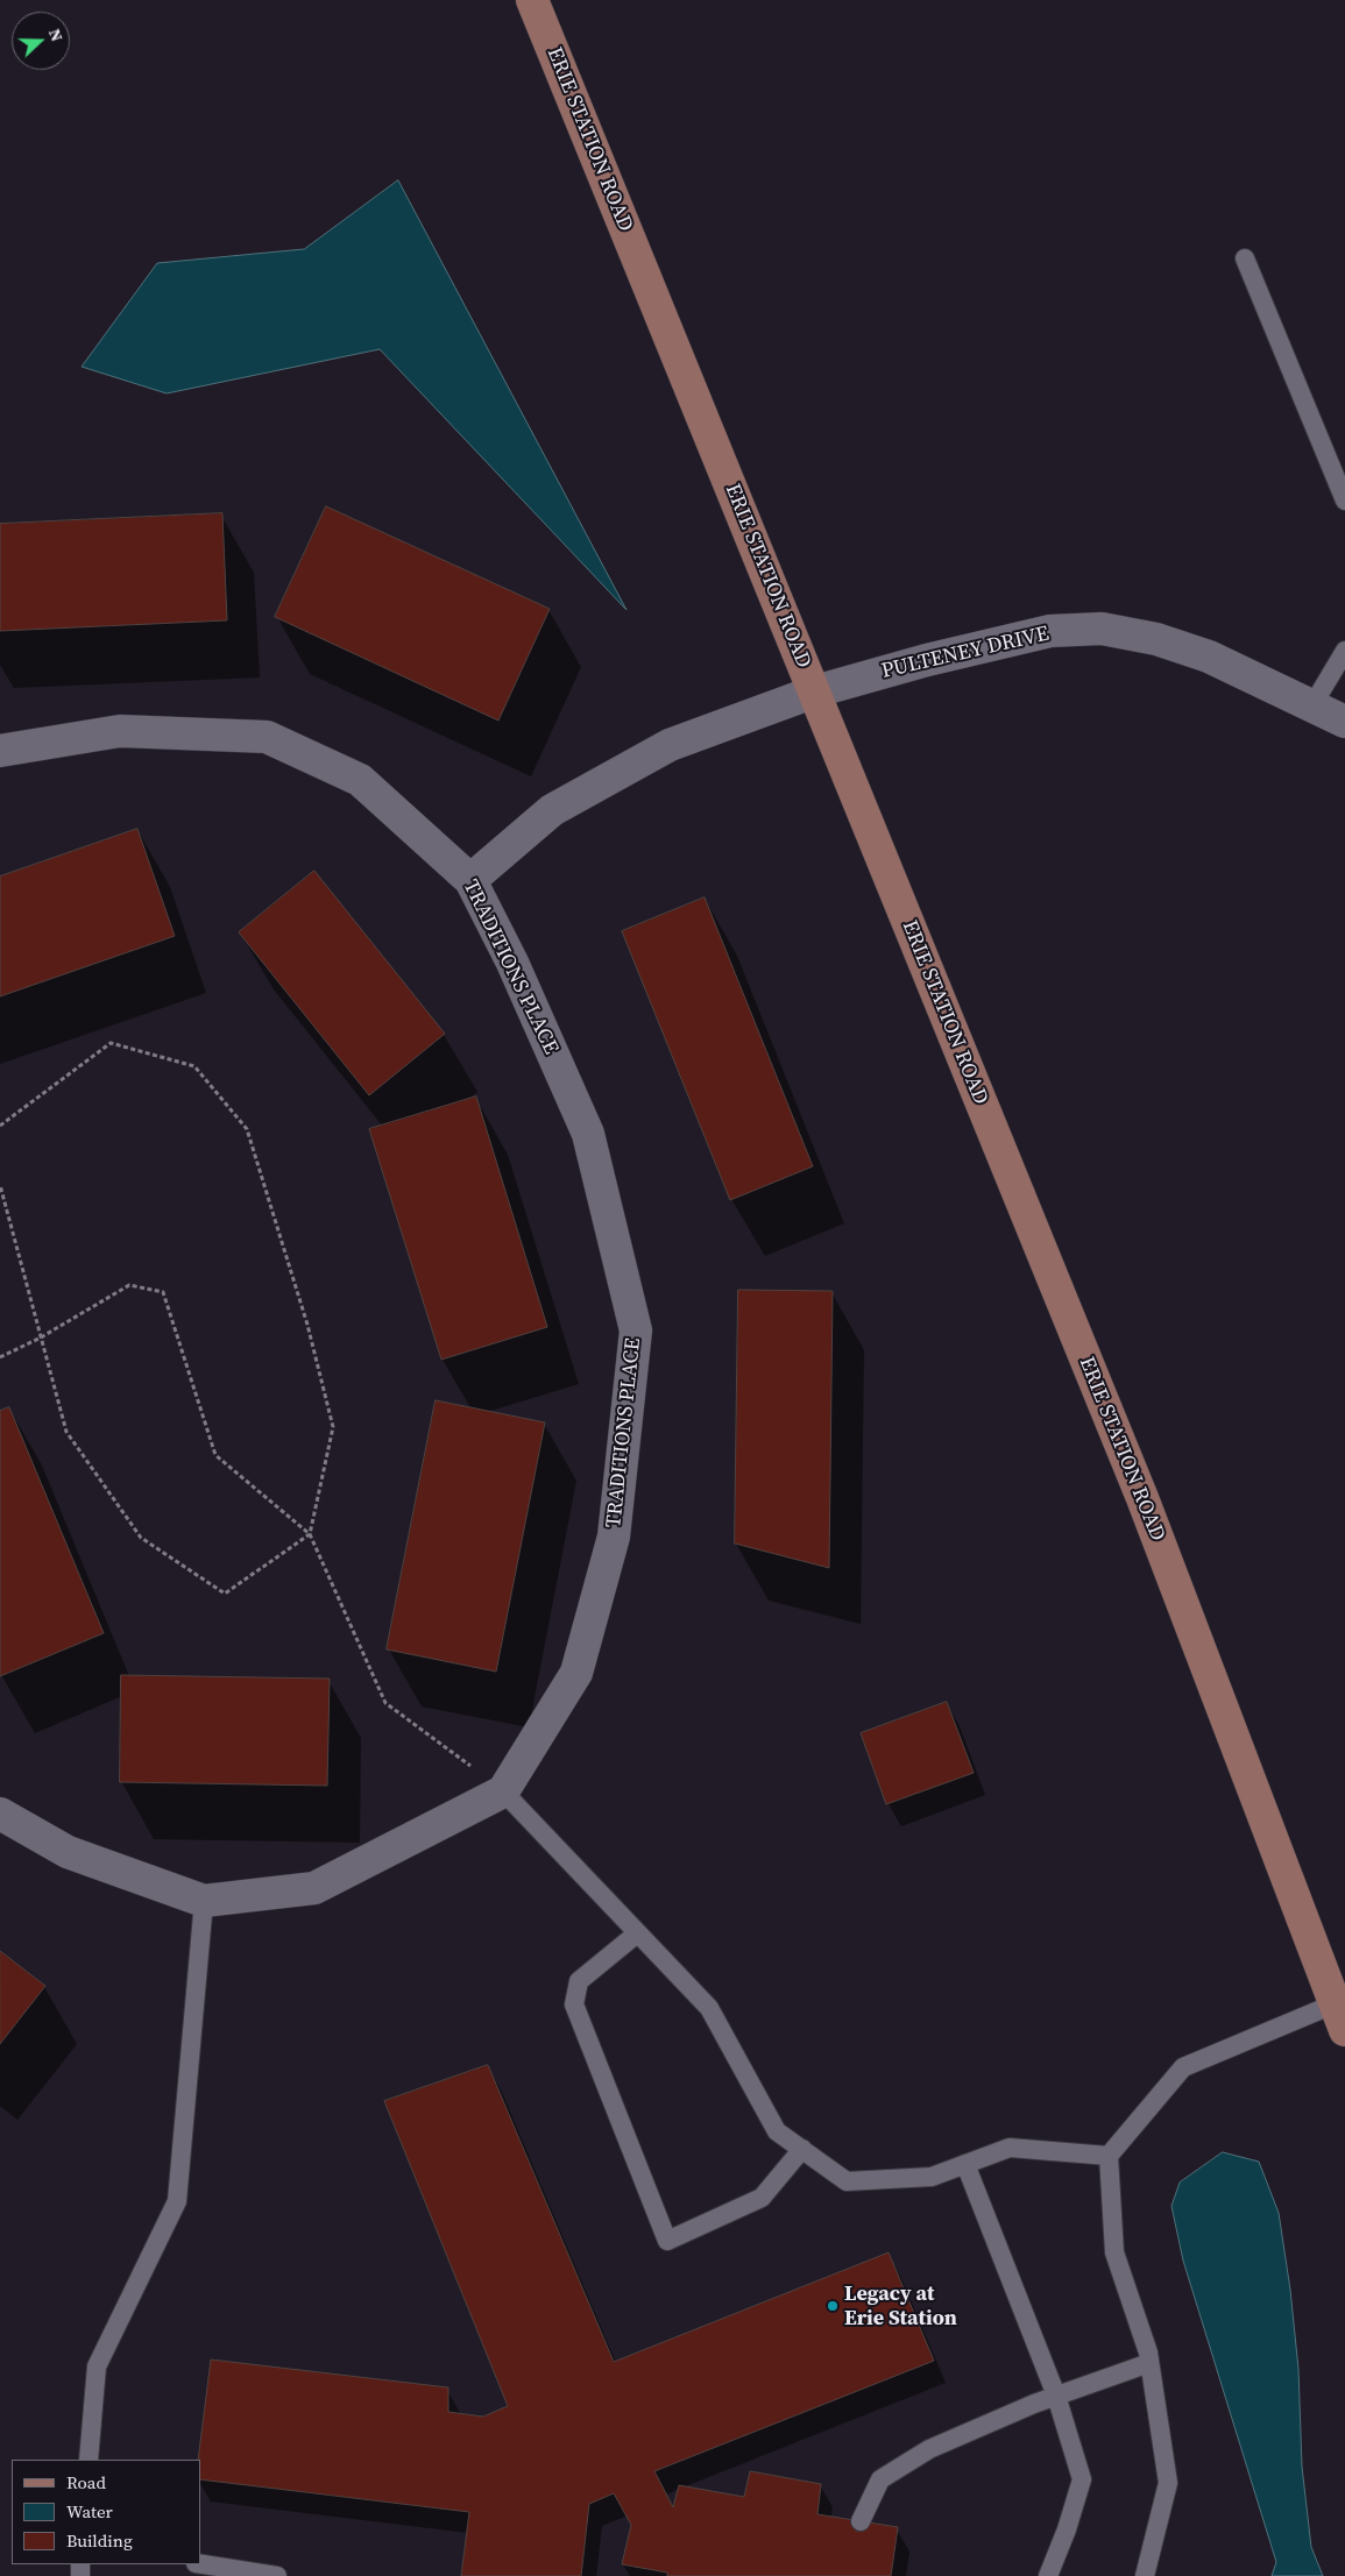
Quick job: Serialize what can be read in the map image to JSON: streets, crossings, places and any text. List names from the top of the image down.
{
  "streets": {
    "street": ["ERIE STATION ROAD", "PULTENEY DRIVE", "TRADITIONS PLACE"]
  },
  "crossings": [
    ["ERIE STATION ROAD", "PULTENEY DRIVE"],
    ["PULTENEY DRIVE", "TRADITIONS PLACE"]
  ],
  "places": ["Legacy at Erie Station"],
  "legend": ["Road", "Water", "Building"],
  "north": "right"
}
